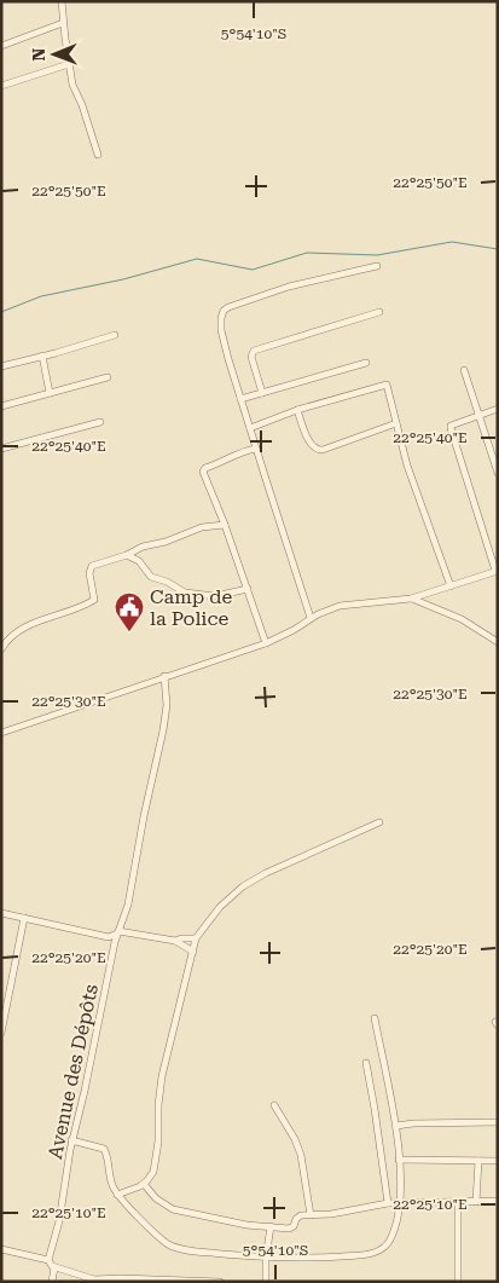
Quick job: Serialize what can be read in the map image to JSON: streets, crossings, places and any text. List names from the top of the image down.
{
  "streets": {
    "street": ["Avenue des Dépôts"]
  },
  "places": {
    "public building": ["Camp de la Police"]
  },
  "north": "left",
  "coordinates": [
    "5°54'10\"S",
    "22°25'50\"E",
    "22°25'40\"E",
    "22°25'30\"E",
    "22°25'20\"E",
    "22°25'10\"E"
  ]
}
